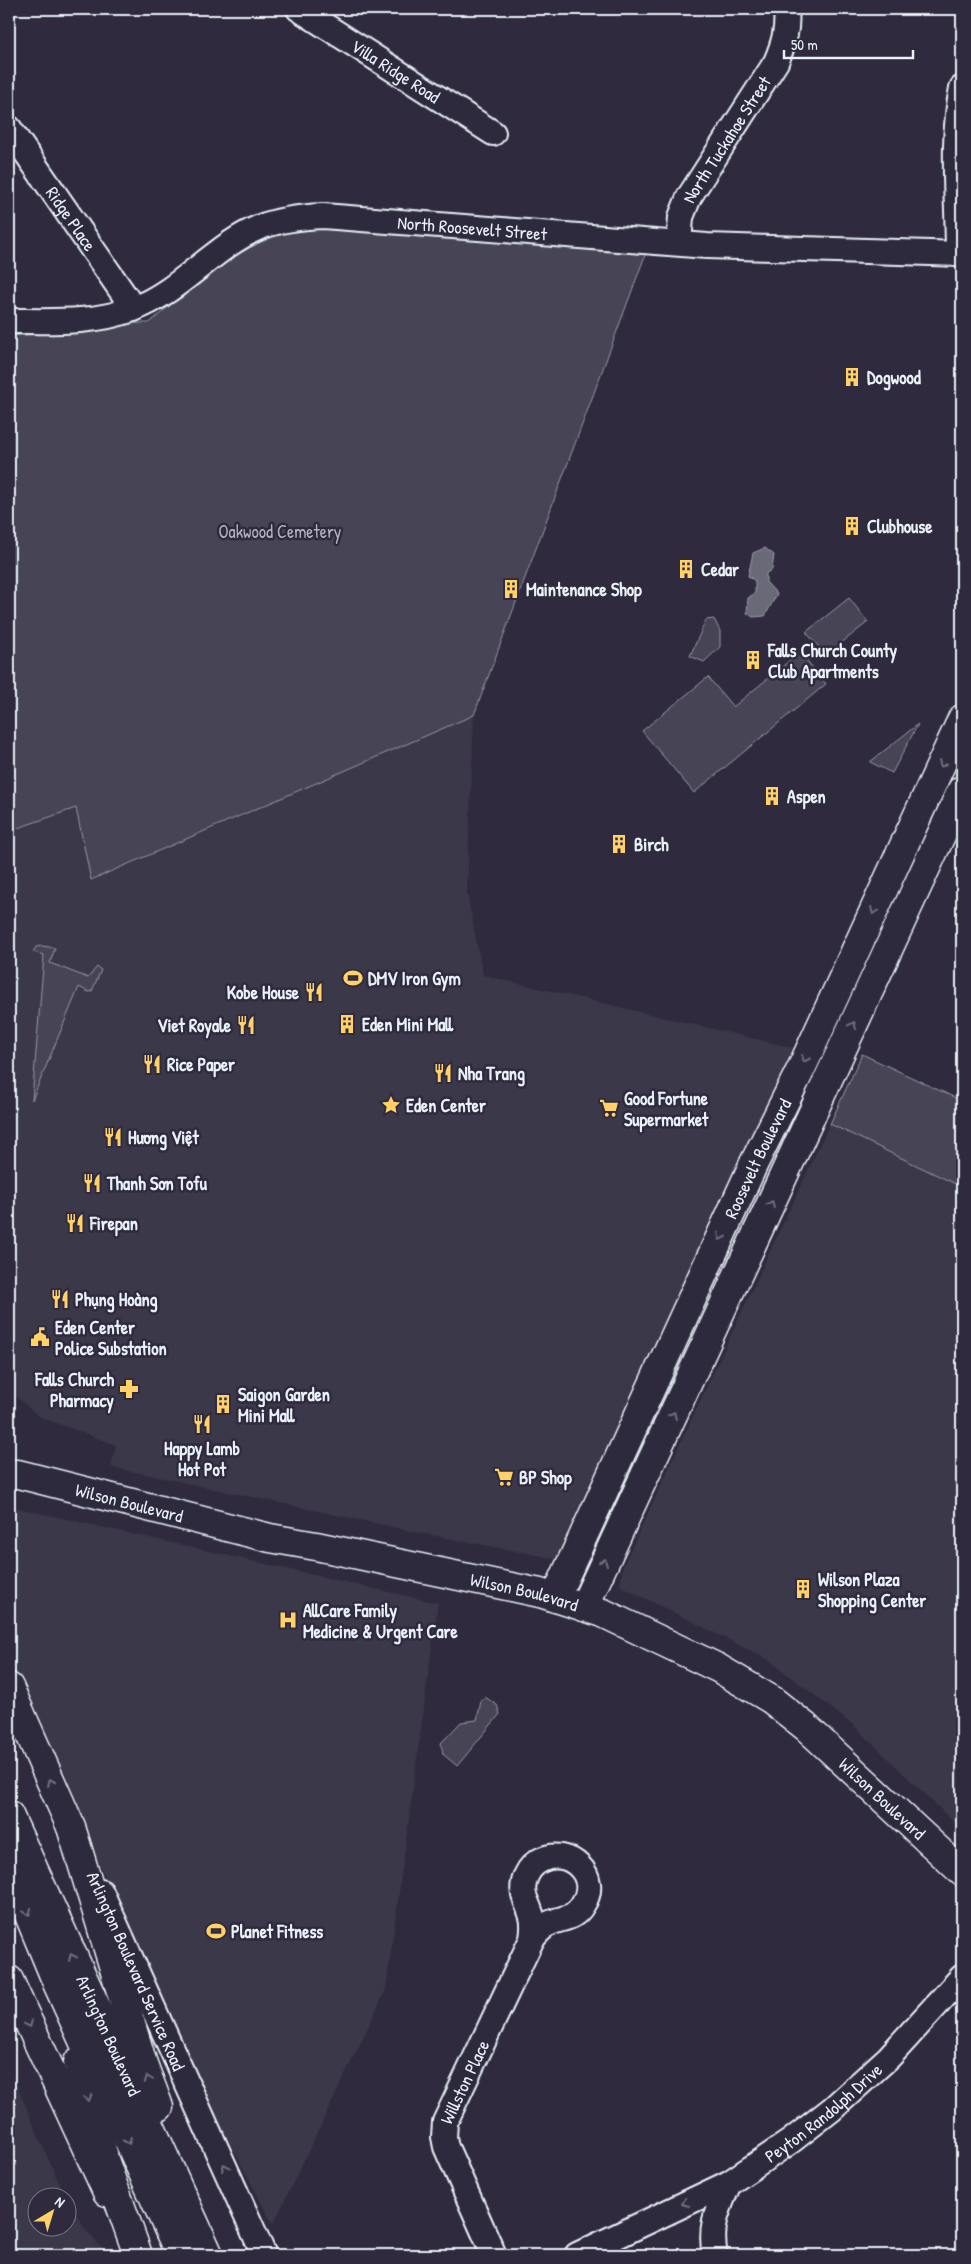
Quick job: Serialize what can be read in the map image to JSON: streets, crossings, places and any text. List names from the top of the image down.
{
  "streets": {
    "main road": [
      "Roosevelt Boulevard",
      "Wilson Boulevard",
      "Arlington Boulevard Service Road",
      "Arlington Boulevard"
    ],
    "street": [
      "Villa Ridge Road",
      "North Tuckahoe Street",
      "Ridge Place",
      "North Roosevelt Street",
      "Willston Place",
      "Peyton Randolph Drive"
    ]
  },
  "crossings": [
    ["North Tuckahoe Street", "North Roosevelt Street"],
    ["Ridge Place", "North Roosevelt Street"],
    ["Roosevelt Boulevard", "Wilson Boulevard"]
  ],
  "one_way": ["Peyton Randolph Drive"],
  "parks": ["Oakwood Cemetery"],
  "places": {
    "building": [
      "Dogwood",
      "Clubhouse",
      "Cedar",
      "Maintenance Shop",
      "Falls Church County Club Apartments",
      "Aspen",
      "Birch",
      "Eden Mini Mall",
      "Saigon Garden Mini Mall",
      "Wilson Plaza Shopping Center"
    ],
    "sports": ["DMV Iron Gym", "Planet Fitness"],
    "restaurant": [
      "Kobe House",
      "Viet Royale",
      "Rice Paper",
      "Nha Trang",
      "Hương Việt",
      "Thanh Sơn Tofu",
      "Firepan",
      "Phụng Hoàng",
      "Happy Lamb Hot Pot"
    ],
    "place": ["Eden Center"],
    "supermarket": ["Good Fortune Supermarket", "BP Shop"],
    "public building": ["Eden Center Police Substation"],
    "pharmacy": ["Falls Church Pharmacy"],
    "hospital": ["AllCare Family Medicine & Urgent Care"]
  },
  "scale_bar": "50 m",
  "north": "top right"
}
